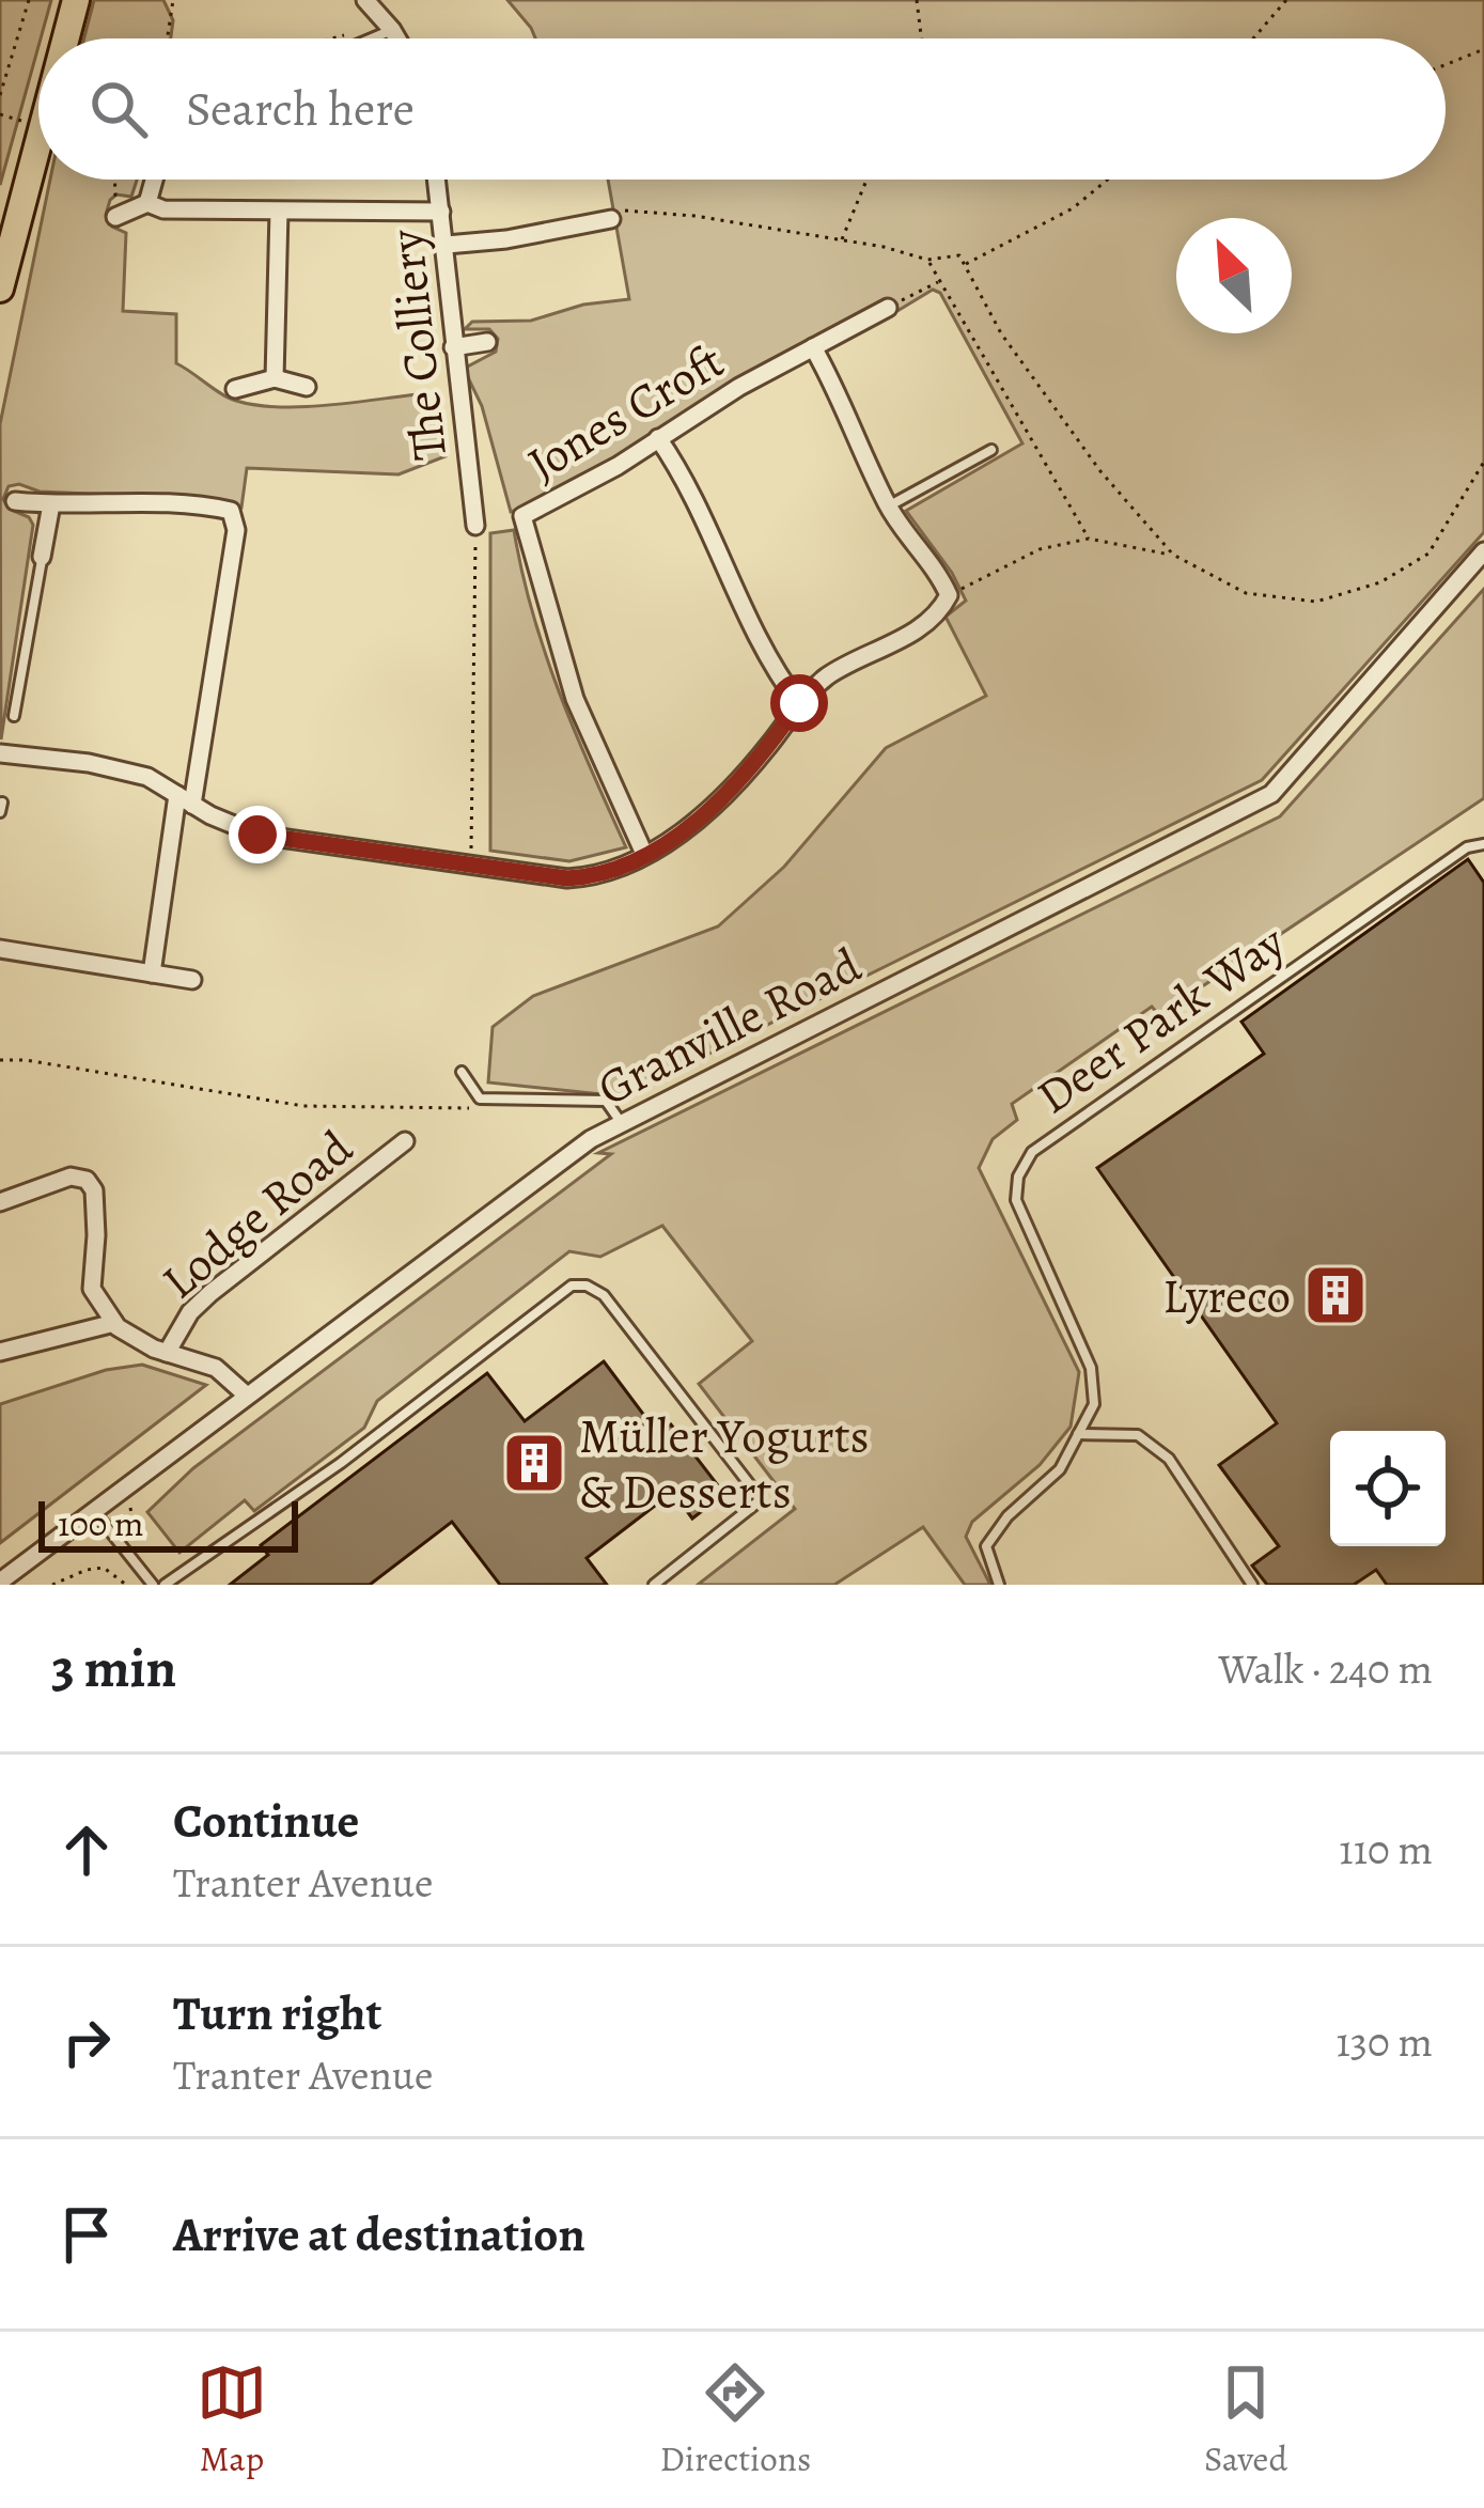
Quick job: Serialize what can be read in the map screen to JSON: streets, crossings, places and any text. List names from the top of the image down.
{
  "streets": {
    "street": [
      "The Colliery",
      "Jones Croft",
      "Granville Road",
      "Lodge Road"
    ],
    "lane": ["Deer Park Way"]
  },
  "crossings": [
    ["Granville Road", "Lodge Road"]
  ],
  "places": {
    "building": ["Lyreco", "Müller Yogurts & Desserts"]
  },
  "scale_bar": "100 m",
  "north": "top left",
  "page": {
    "search": "Search here",
    "scale": "100 m",
    "heading": ["3 min", "Walk · 240 m"],
    "list": [
      ["Continue", "Tranter Avenue", "110 m"],
      ["Turn right", "Tranter Avenue", "130 m"],
      "Arrive at destination"
    ],
    "nav": ["Map", "Directions", "Saved"]
  }
}
